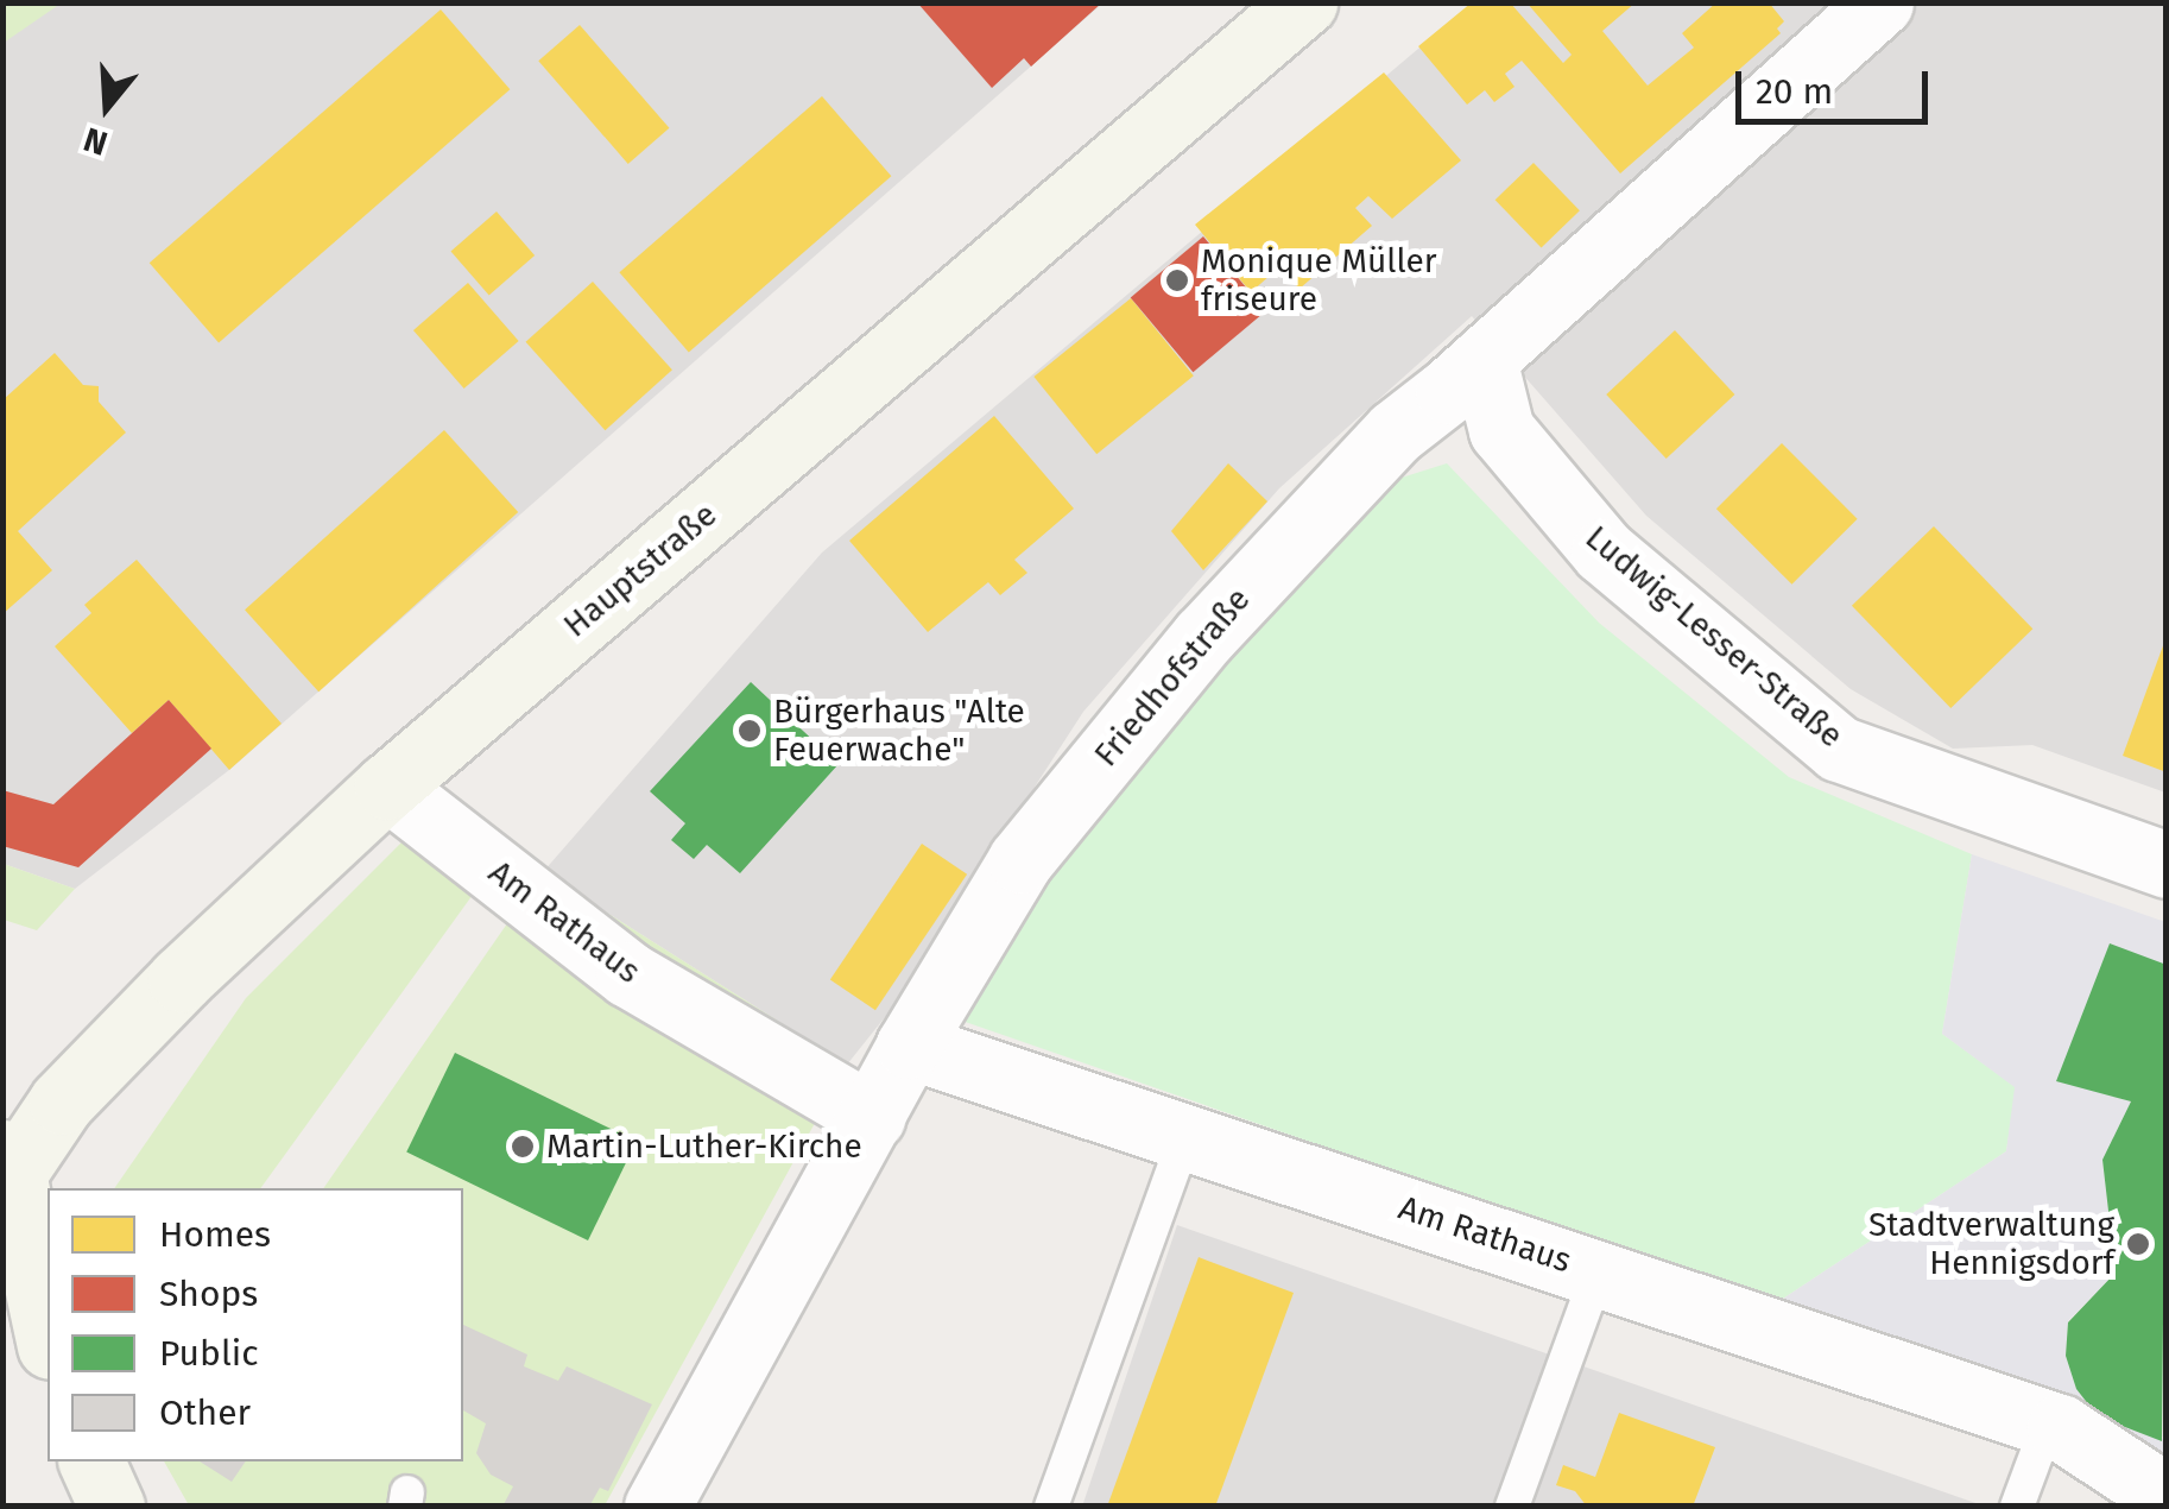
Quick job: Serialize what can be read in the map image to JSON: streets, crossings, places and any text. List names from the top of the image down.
{
  "streets": {
    "main road": ["Hauptstraße"],
    "street": ["Ludwig-Lesser-Straße", "Friedhofstraße", "Am Rathaus"]
  },
  "crossings": [
    ["Hauptstraße", "Am Rathaus"],
    ["Ludwig-Lesser-Straße", "Friedhofstraße"],
    ["Friedhofstraße", "Am Rathaus"]
  ],
  "places": [
    "Monique Müller friseure",
    "Bürgerhaus \"Alte Feuerwache\"",
    "Martin-Luther-Kirche",
    "Stadtverwaltung Hennigsdorf"
  ],
  "legend": [
    "Homes",
    "Shops",
    "Public",
    "Other"
  ],
  "scale_bar": "20 m",
  "north": "bottom"
}
